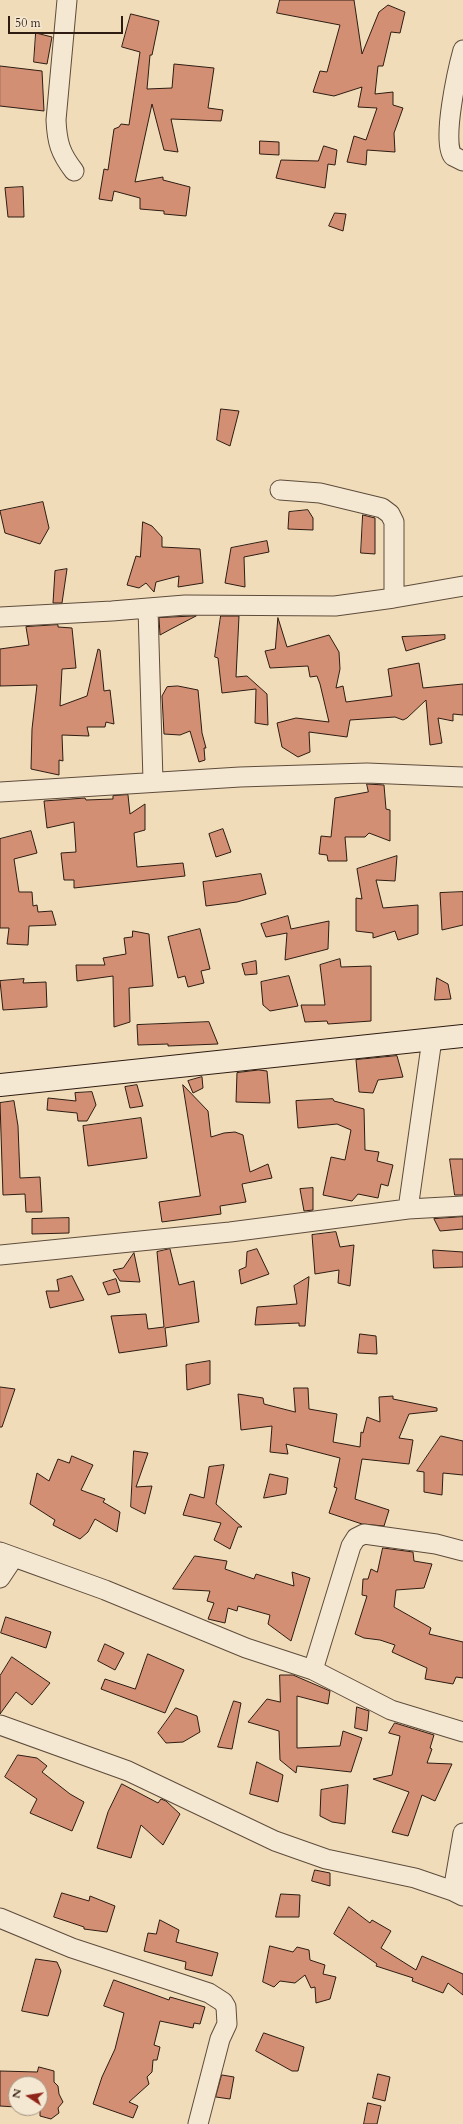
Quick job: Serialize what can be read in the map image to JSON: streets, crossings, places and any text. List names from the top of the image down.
{
  "scale_bar": "50 m",
  "north": "left"
}
